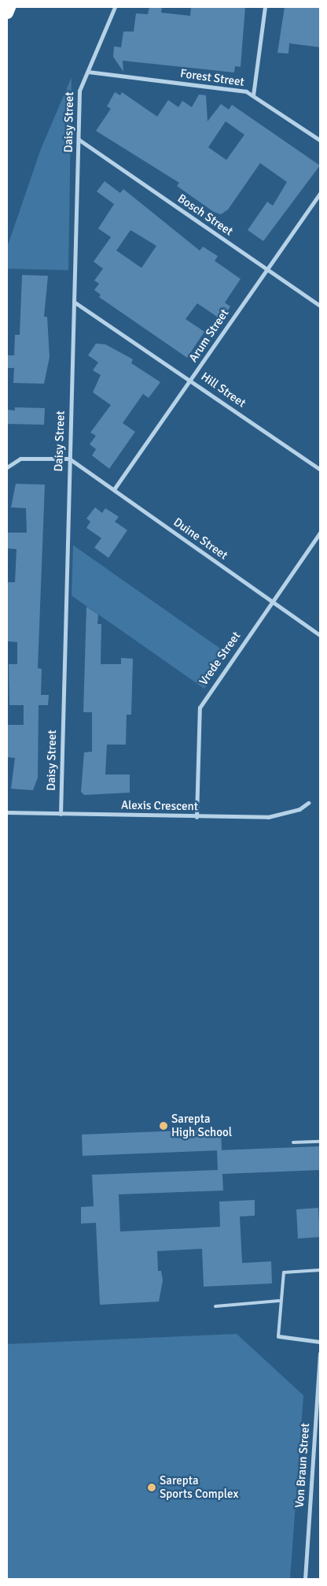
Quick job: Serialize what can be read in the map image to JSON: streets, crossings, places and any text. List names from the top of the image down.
{
  "streets": {
    "street": [
      "Forest Street",
      "Daisy Street",
      "Bosch Street",
      "Arum Street",
      "Hill Street",
      "Duine Street",
      "Vrede Street",
      "Alexis Crescent",
      "Von Braun Street"
    ]
  },
  "crossings": [
    ["Forest Street", "Daisy Street"],
    ["Daisy Street", "Bosch Street"],
    ["Daisy Street", "Hill Street"],
    ["Daisy Street", "Duine Street"],
    ["Daisy Street", "Alexis Crescent"],
    ["Bosch Street", "Arum Street"],
    ["Arum Street", "Hill Street"],
    ["Arum Street", "Duine Street"],
    ["Duine Street", "Vrede Street"],
    ["Vrede Street", "Alexis Crescent"]
  ],
  "places": ["Sarepta High School", "Sarepta Sports Complex"]
}
